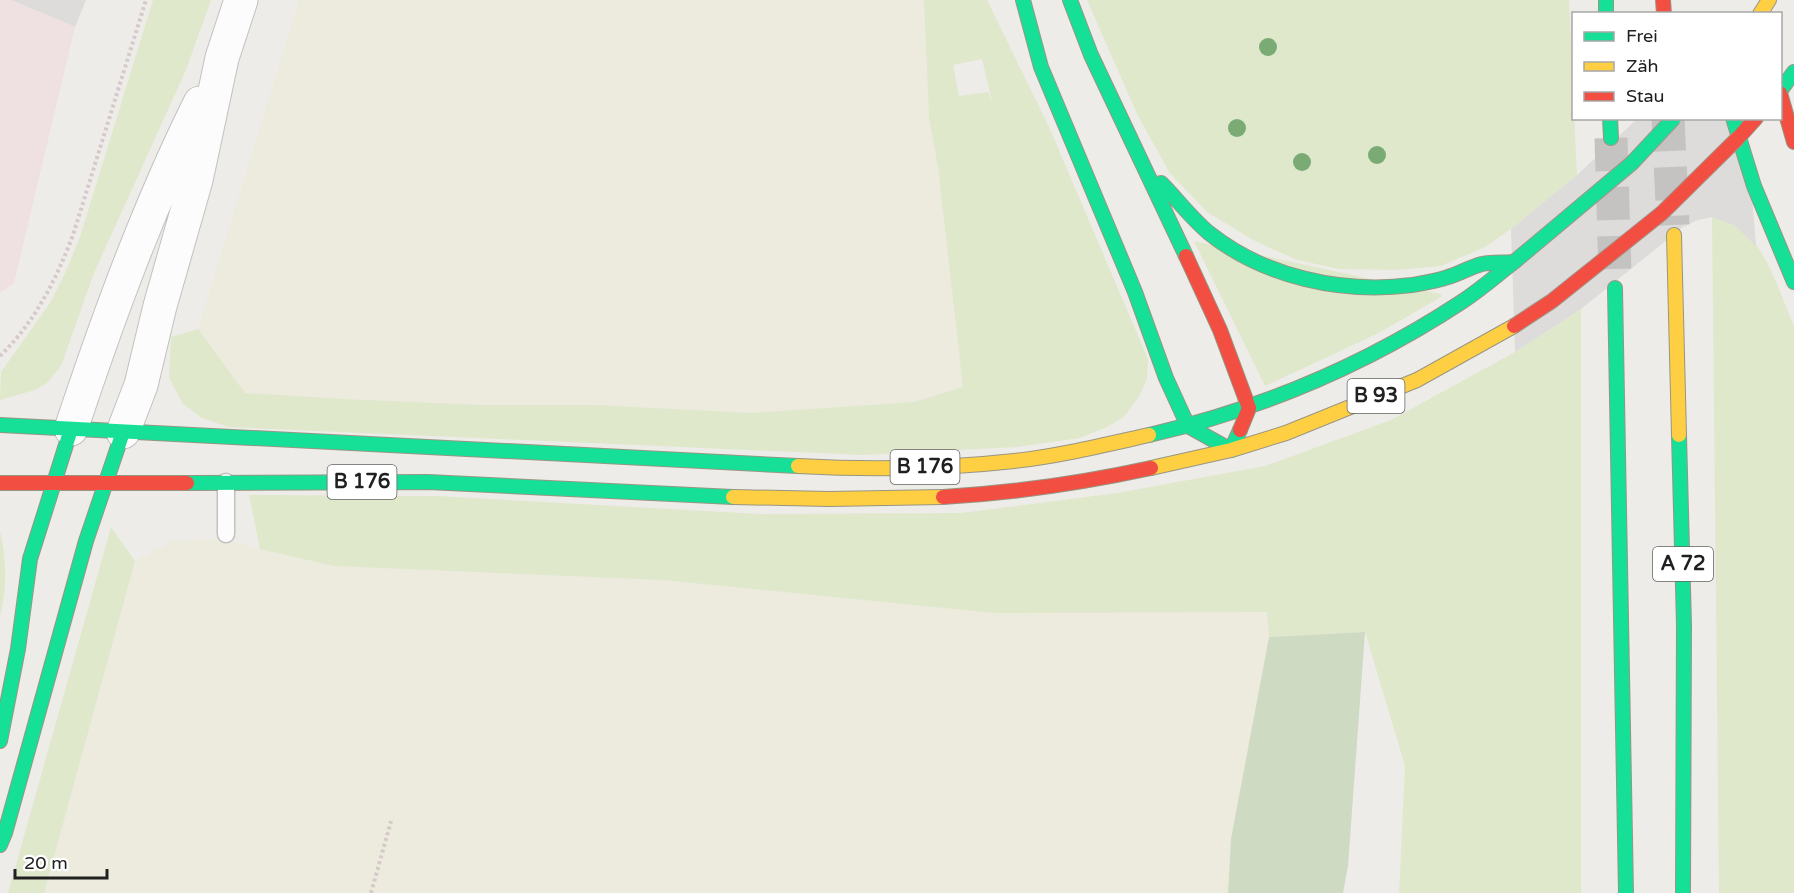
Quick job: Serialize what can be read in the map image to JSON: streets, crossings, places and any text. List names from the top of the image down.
{
  "streets": {
    "main road": ["B 93", "B 176", "A 72"]
  },
  "crossings": [
    ["B 93", "B 176"]
  ],
  "legend": ["Frei", "Zäh", "Stau"],
  "scale_bar": "20 m"
}
